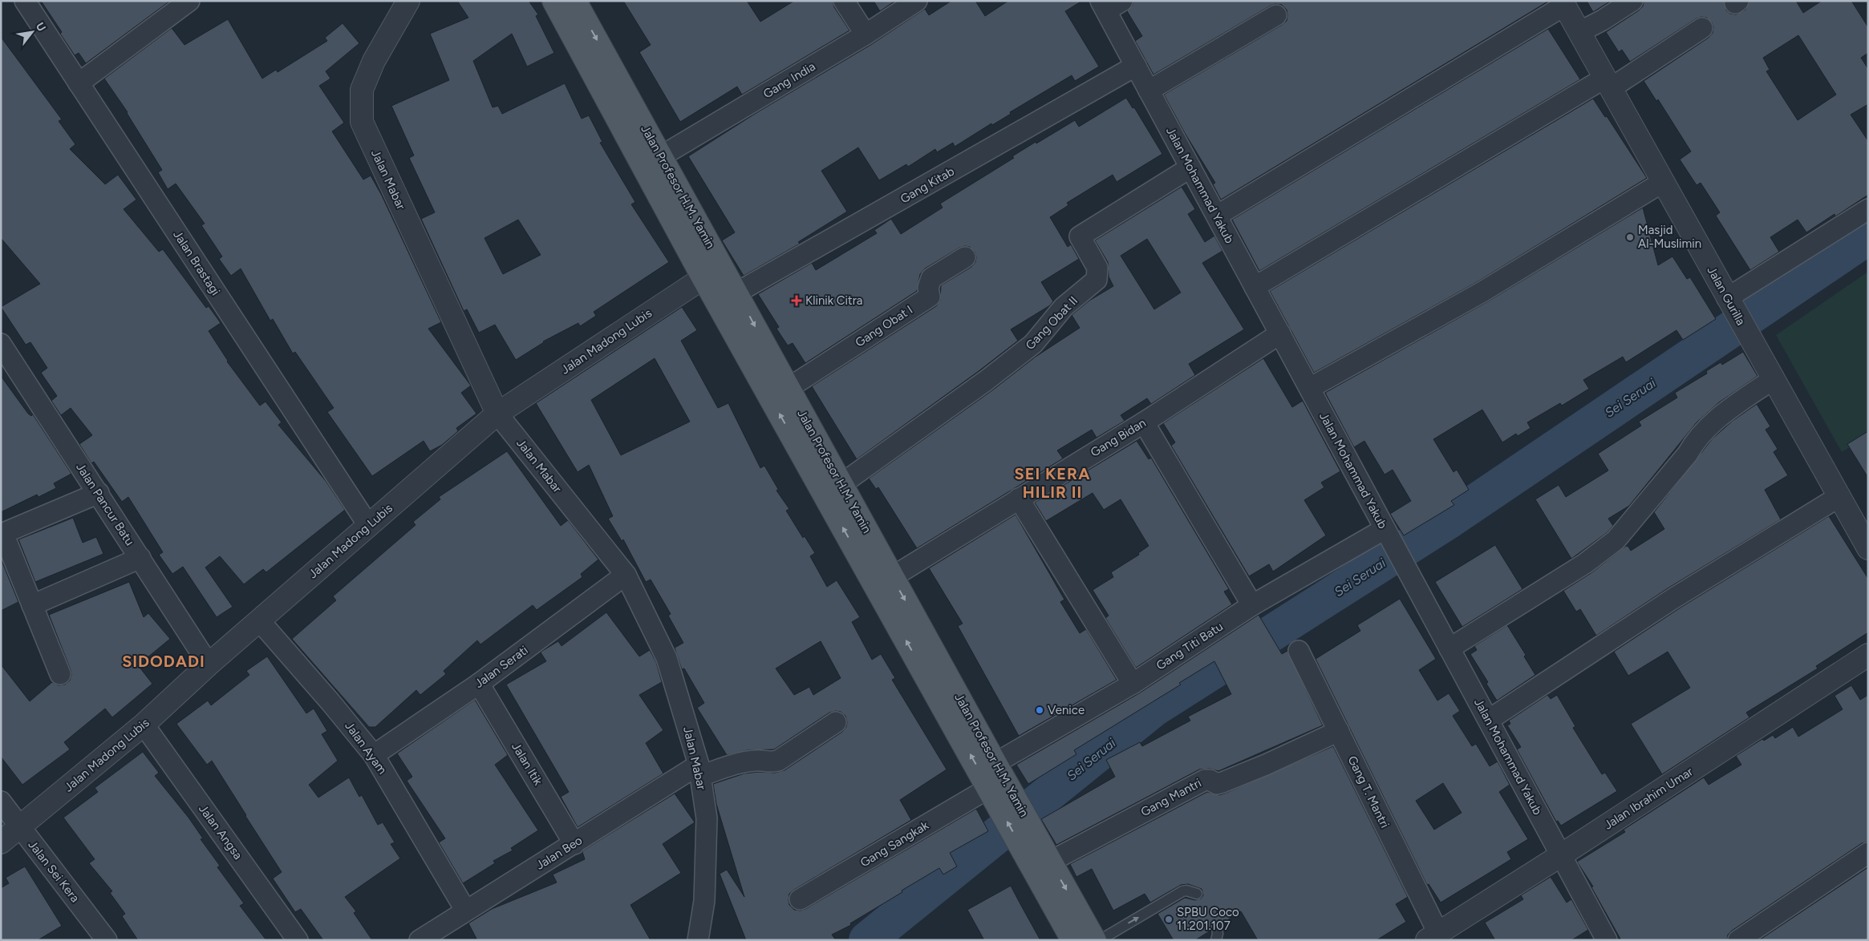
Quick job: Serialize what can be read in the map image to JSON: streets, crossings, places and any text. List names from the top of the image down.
{
  "streets": {
    "main road": ["Jalan Profesor H.M. Yamin"],
    "street": [
      "Gang India",
      "Jalan Mabar",
      "Gang Kitab",
      "Jalan Mohammad Yakub",
      "Jalan Brastagi",
      "Jalan Gurilla",
      "Gang Obat II",
      "Gang Obat I",
      "Jalan Madong Lubis",
      "Gang Bidan",
      "Jalan Pancur Batu",
      "Gang Titi Batu",
      "Jalan Serati",
      "Jalan Ayam",
      "Jalan Itik",
      "Gang T. Mantri",
      "Gang Mantri",
      "Jalan Ibrahim Umar",
      "Jalan Angsa",
      "Gang Sangkak",
      "Jalan Beo",
      "Jalan Sei Kera"
    ]
  },
  "crossings": [
    ["Gang India", "Jalan Profesor H.M. Yamin"],
    ["Jalan Mabar", "Jalan Madong Lubis"],
    ["Jalan Mabar", "Jalan Serati"],
    ["Jalan Mabar", "Jalan Beo"],
    ["Gang Kitab", "Jalan Mohammad Yakub"],
    ["Gang Kitab", "Jalan Profesor H.M. Yamin"],
    ["Jalan Mohammad Yakub", "Gang Obat II"],
    ["Jalan Mohammad Yakub", "Gang Bidan"],
    ["Jalan Mohammad Yakub", "Gang Titi Batu"],
    ["Jalan Mohammad Yakub", "Jalan Ibrahim Umar"],
    ["Jalan Profesor H.M. Yamin", "Gang Obat II"],
    ["Jalan Profesor H.M. Yamin", "Gang Obat I"],
    ["Jalan Profesor H.M. Yamin", "Jalan Madong Lubis"],
    ["Jalan Profesor H.M. Yamin", "Gang Bidan"],
    ["Jalan Profesor H.M. Yamin", "Gang Titi Batu"],
    ["Jalan Profesor H.M. Yamin", "Gang Mantri"],
    ["Jalan Profesor H.M. Yamin", "Gang Sangkak"],
    ["Jalan Brastagi", "Jalan Madong Lubis"],
    ["Jalan Madong Lubis", "Jalan Pancur Batu"],
    ["Jalan Madong Lubis", "Jalan Ayam"],
    ["Jalan Madong Lubis", "Jalan Angsa"],
    ["Jalan Madong Lubis", "Jalan Sei Kera"],
    ["Jalan Serati", "Jalan Ayam"],
    ["Jalan Serati", "Jalan Itik"],
    ["Jalan Ayam", "Jalan Beo"],
    ["Jalan Itik", "Jalan Beo"],
    ["Gang T. Mantri", "Gang Mantri"],
    ["Gang T. Mantri", "Jalan Ibrahim Umar"]
  ],
  "districts": ["SEI KERA HILIR II", "SIDODADI"],
  "water": ["Sei Seruai"],
  "places": {
    "other": ["Masjid Al-Muslimin", "Venice", "SPBU Coco 11.201.107"],
    "health": ["Klinik Citra"]
  },
  "north": "top right"
}
